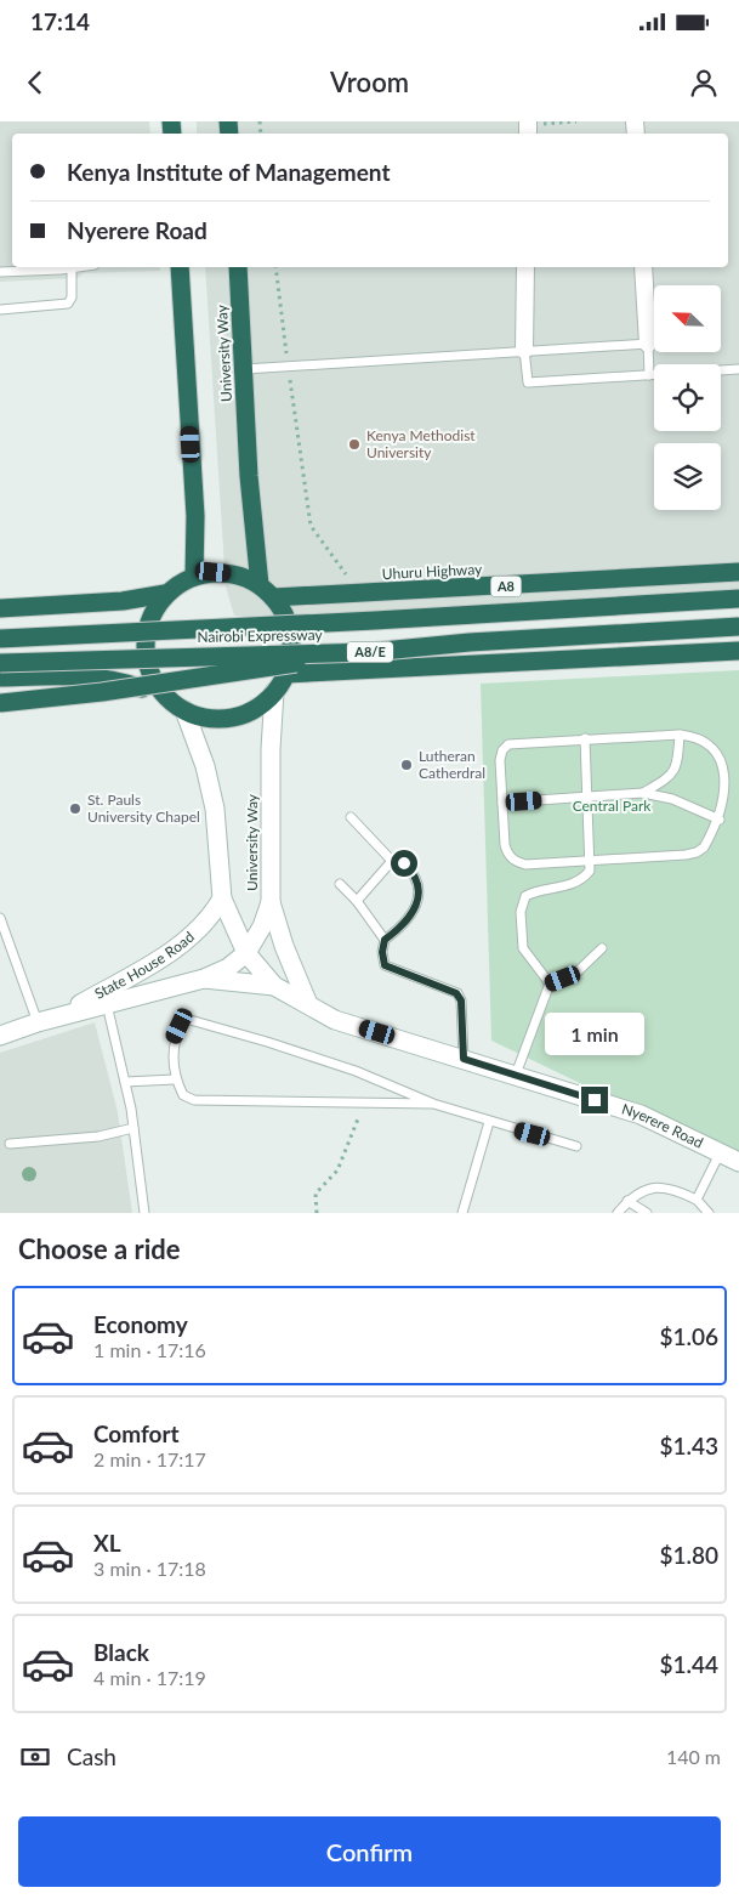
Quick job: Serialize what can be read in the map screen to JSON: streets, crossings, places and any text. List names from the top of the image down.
{
  "streets": {
    "highway": [
      "University Way",
      "Uhuru Highway",
      "A8",
      "Nairobi Expressway",
      "A8/E"
    ],
    "street": ["State House Road", "Nyerere Road"]
  },
  "crossings": [
    ["University Way", "Uhuru Highway"],
    ["University Way", "State House Road"],
    ["University Way", "Nyerere Road"],
    ["State House Road", "Nyerere Road"]
  ],
  "parks": ["Central Park"],
  "places": ["Kenya Methodist University", "Lutheran Catherdral", "St. Pauls University Chapel"],
  "north": "top left",
  "page": {
    "status": "17:14",
    "header": "Vroom",
    "banner": ["Kenya Institute of Management", "Nyerere Road"],
    "bubble": "1 min",
    "heading": "Choose a ride",
    "list": [
      {
        "name": "Economy",
        "note": "1 min · 17:16",
        "value": "$1.06"
      },
      {
        "name": "Comfort",
        "note": "2 min · 17:17",
        "value": "$1.43"
      },
      {
        "name": "XL",
        "note": "3 min · 17:18",
        "value": "$1.80"
      },
      {
        "name": "Black",
        "note": "4 min · 17:19",
        "value": "$1.44"
      }
    ],
    "pay": ["Cash", "140 m"],
    "buttons": "Confirm"
  }
}
